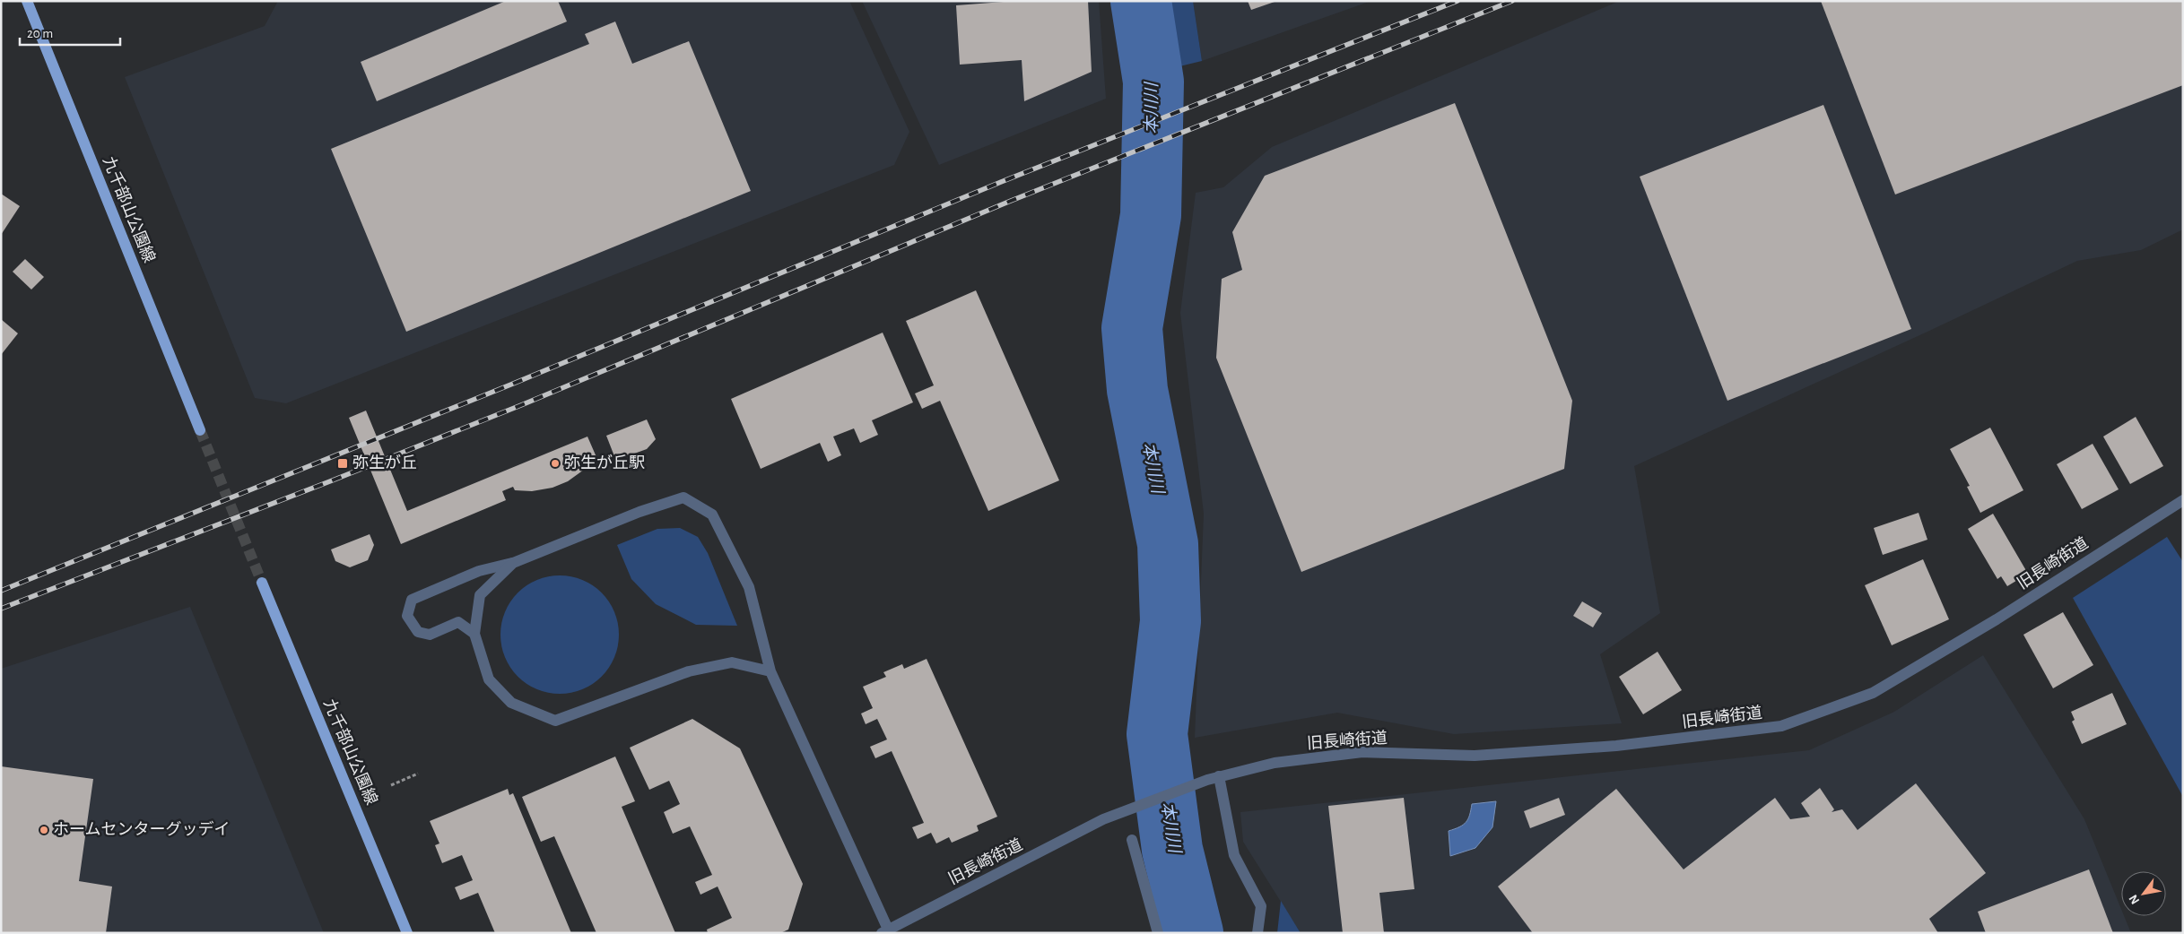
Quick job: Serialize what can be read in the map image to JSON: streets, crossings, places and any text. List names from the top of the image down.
{
  "streets": {
    "main road": ["九千部山公園線"],
    "street": ["旧長崎街道"]
  },
  "water": ["本川川"],
  "places": {
    "transit": ["弥生が丘"],
    "other": ["弥生が丘駅", "ホームセンターグッデイ"]
  },
  "scale_bar": "20 m",
  "north": "bottom left"
}
